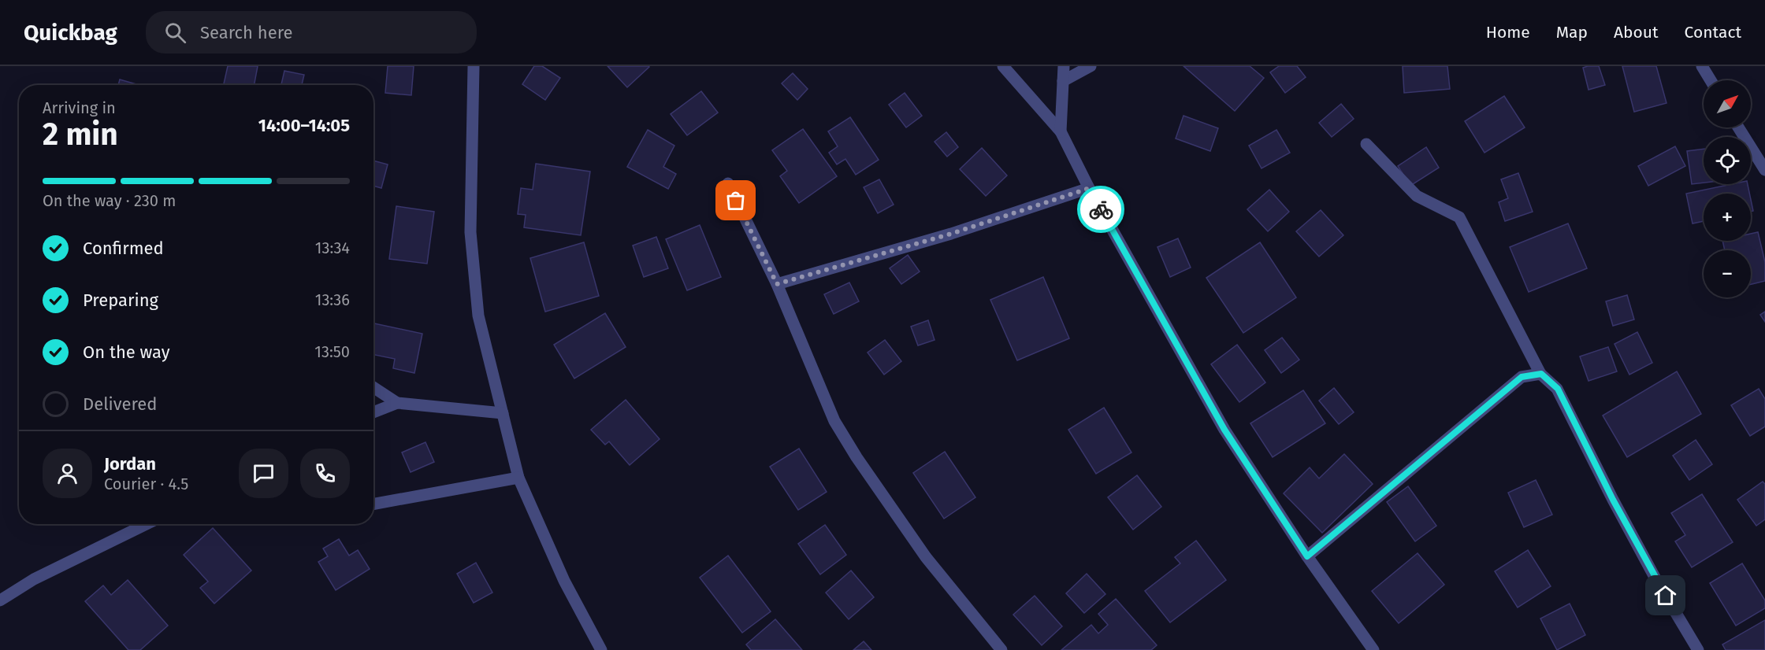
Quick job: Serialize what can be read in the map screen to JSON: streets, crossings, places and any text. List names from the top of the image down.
{
  "north": "top right",
  "page": {
    "header": "Quickbag",
    "search": "Search here",
    "nav": [
      "Home",
      "Map",
      "About",
      "Contact"
    ],
    "map_buttons": ["+", "−"],
    "heading": ["2 min", "Arriving in", "14:00–14:05"],
    "panel": ["Jordan", "Courier · 4.5"],
    "bar": "On the way · 230 m",
    "list": [
      ["Confirmed", "13:34"],
      ["Preparing", "13:36"],
      ["On the way", "13:50"],
      "Delivered"
    ]
  }
}
